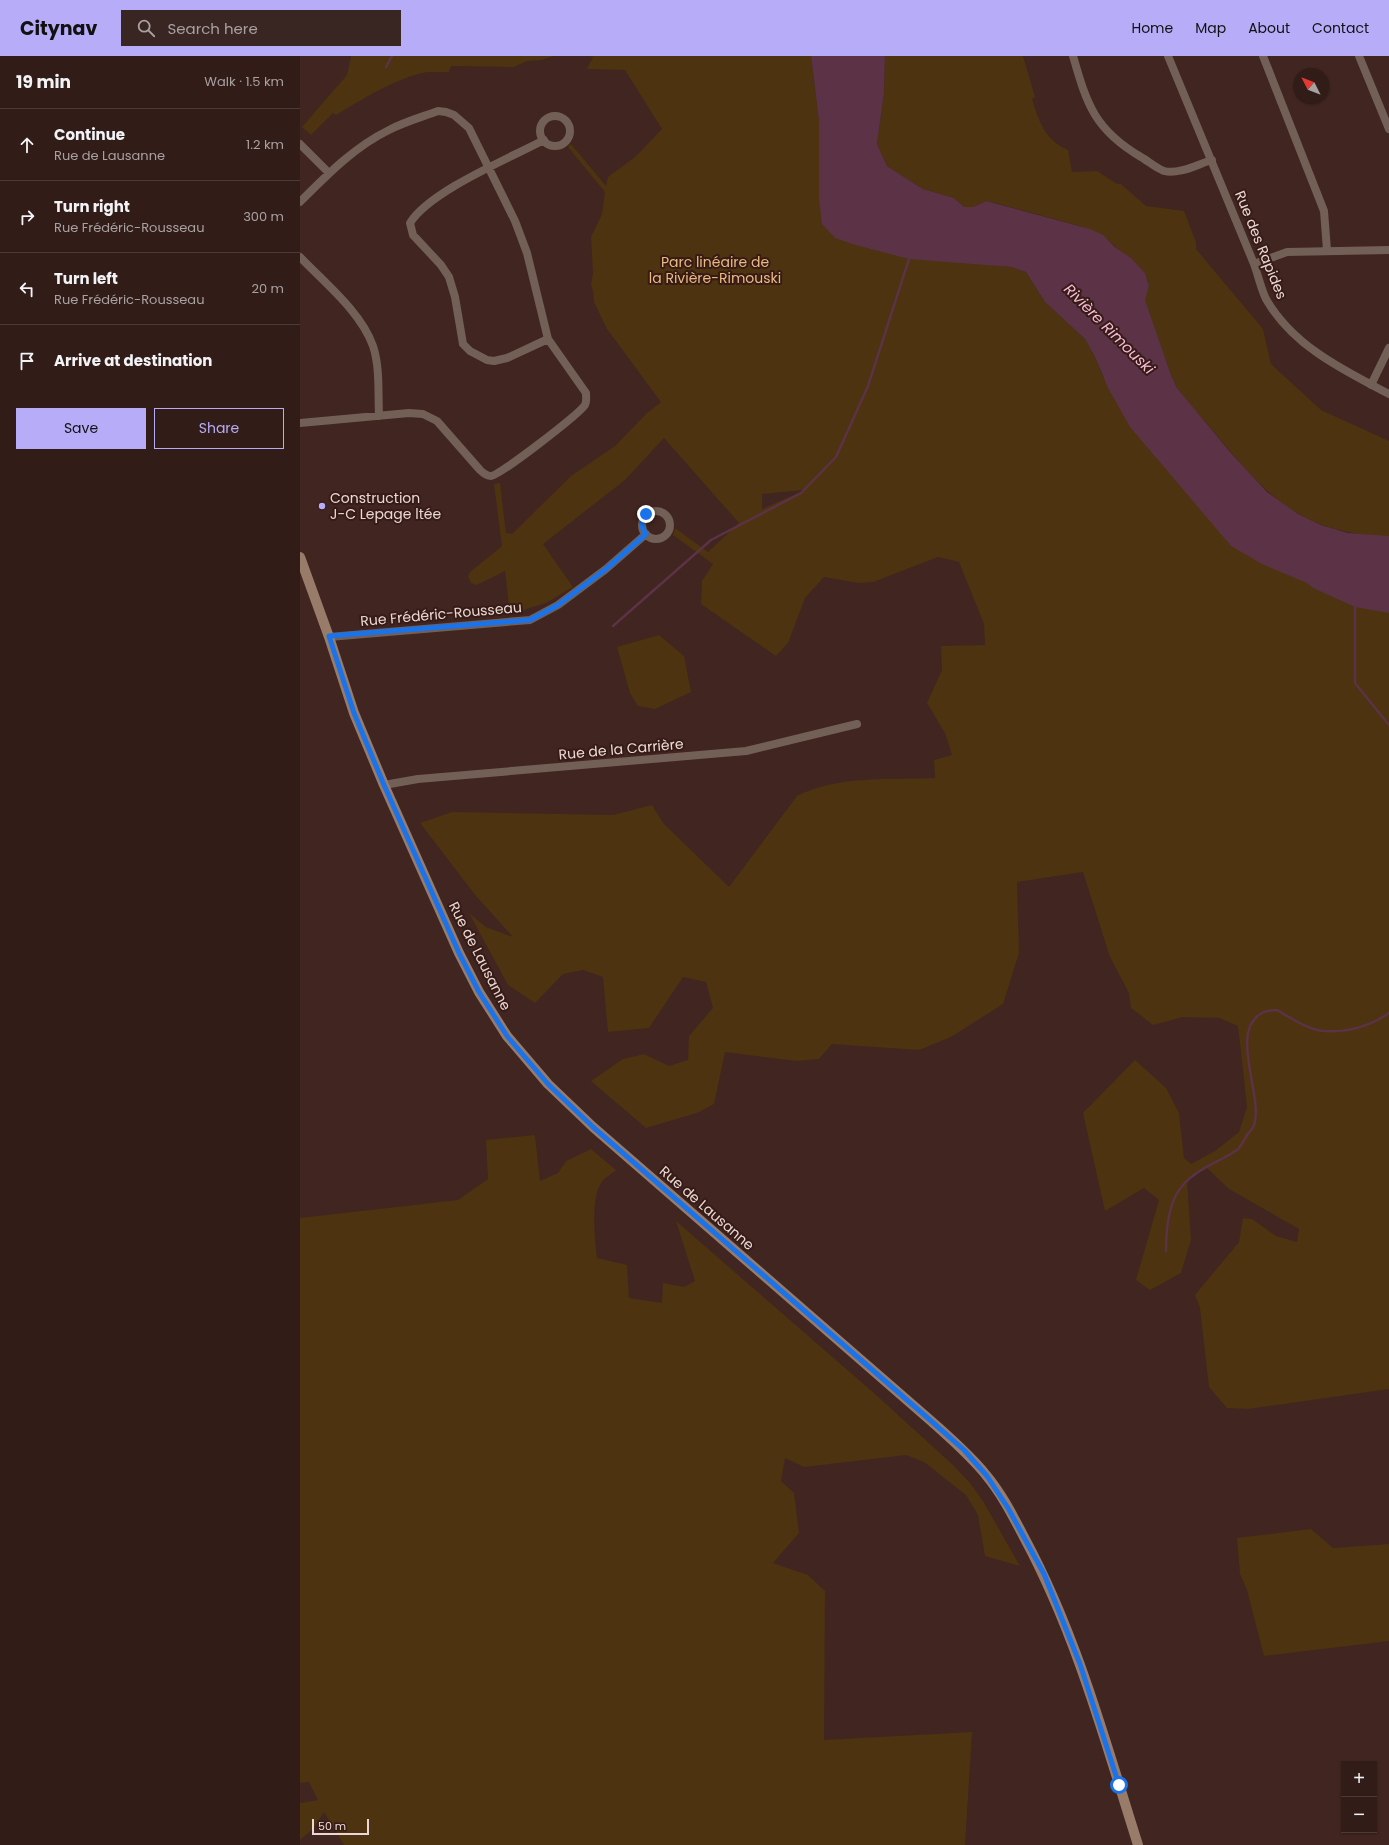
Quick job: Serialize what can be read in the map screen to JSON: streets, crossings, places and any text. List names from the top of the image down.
{
  "streets": {
    "street": [
      "Rue des Rapides",
      "Rue Frédéric-Rousseau",
      "Rue de la Carrière",
      "Rue de Lausanne"
    ]
  },
  "crossings": [
    ["Rue Frédéric-Rousseau", "Rue de Lausanne"],
    ["Rue de la Carrière", "Rue de Lausanne"]
  ],
  "water": ["Rivière Rimouski"],
  "parks": ["Parc linéaire de la Rivière-Rimouski"],
  "places": ["Construction J-C Lepage ltée"],
  "scale_bar": "50 m",
  "north": "top left",
  "page": {
    "header": "Citynav",
    "search": "Search here",
    "nav": [
      "Home",
      "Map",
      "About",
      "Contact"
    ],
    "heading": ["19 min", "Walk · 1.5 km"],
    "list": [
      ["Continue", "Rue de Lausanne", "1.2 km"],
      ["Turn right", "Rue Frédéric-Rousseau", "300 m"],
      ["Turn left", "Rue Frédéric-Rousseau", "20 m"],
      "Arrive at destination"
    ],
    "buttons": ["Save", "Share"],
    "map_buttons": ["+", "−"],
    "scale": "50 m"
  }
}
